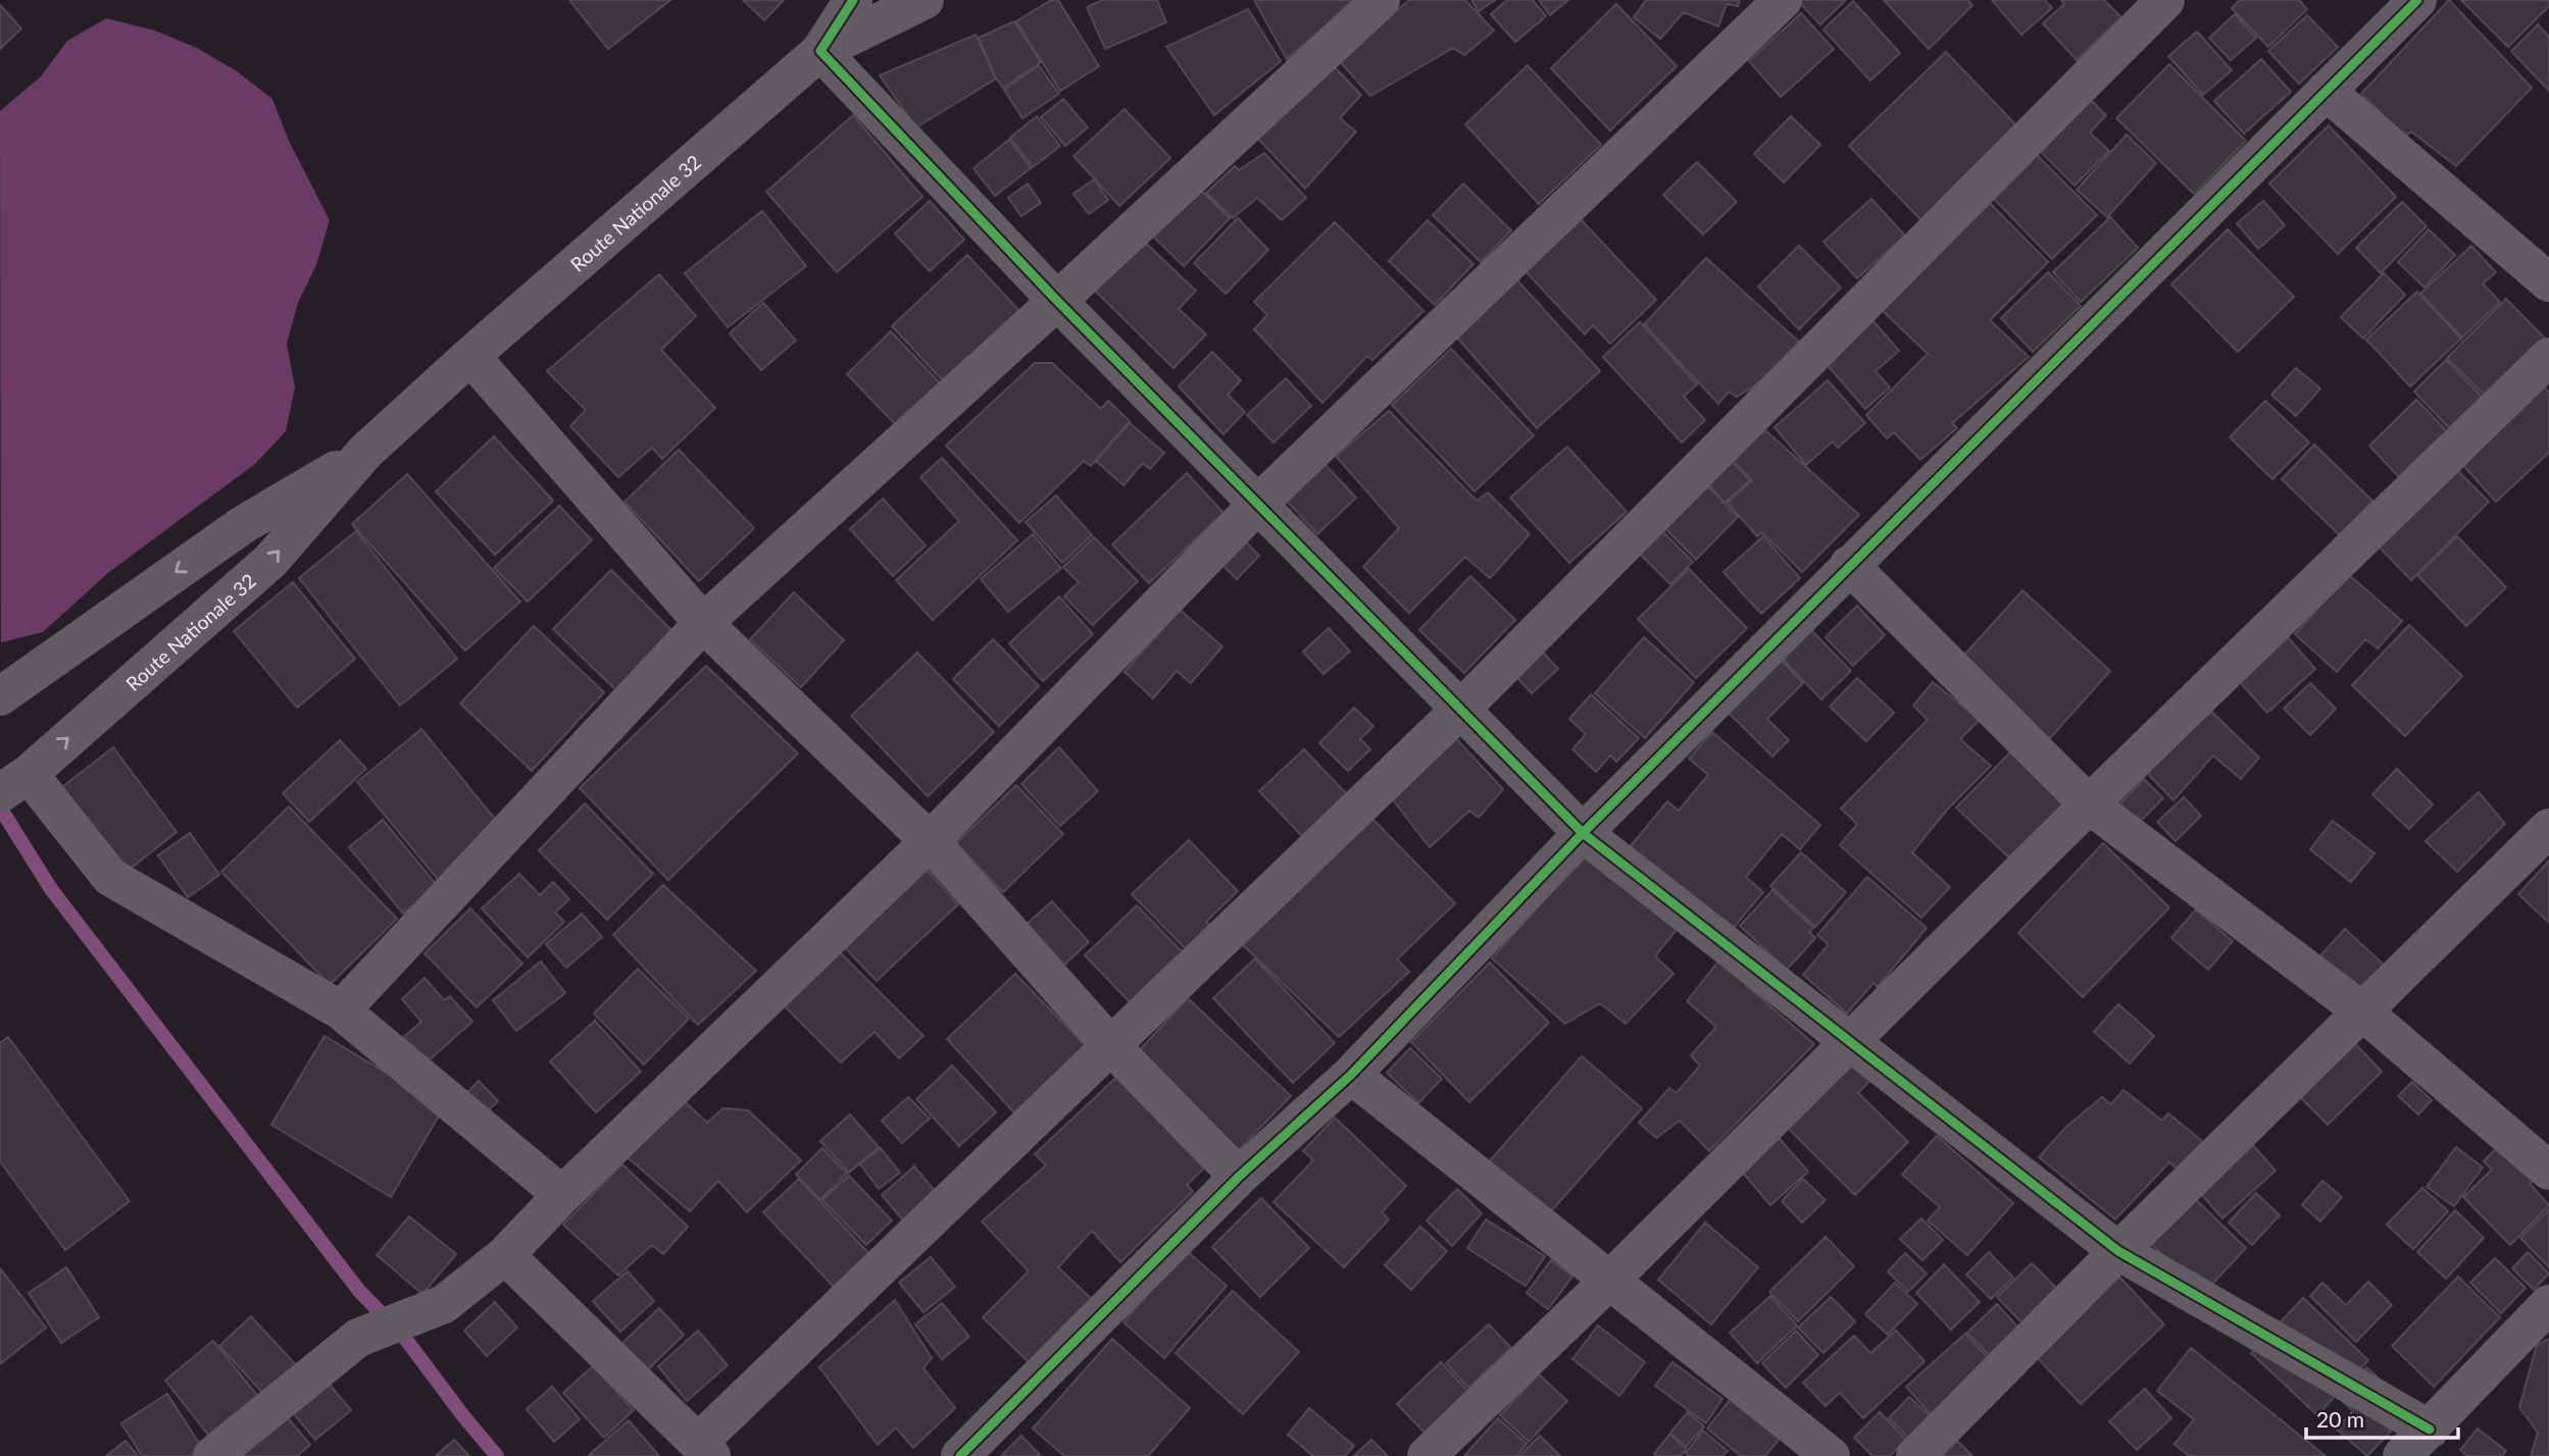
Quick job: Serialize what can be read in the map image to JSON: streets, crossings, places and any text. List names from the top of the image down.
{
  "streets": {
    "street": ["Route Nationale 32"]
  },
  "scale_bar": "20 m"
}
